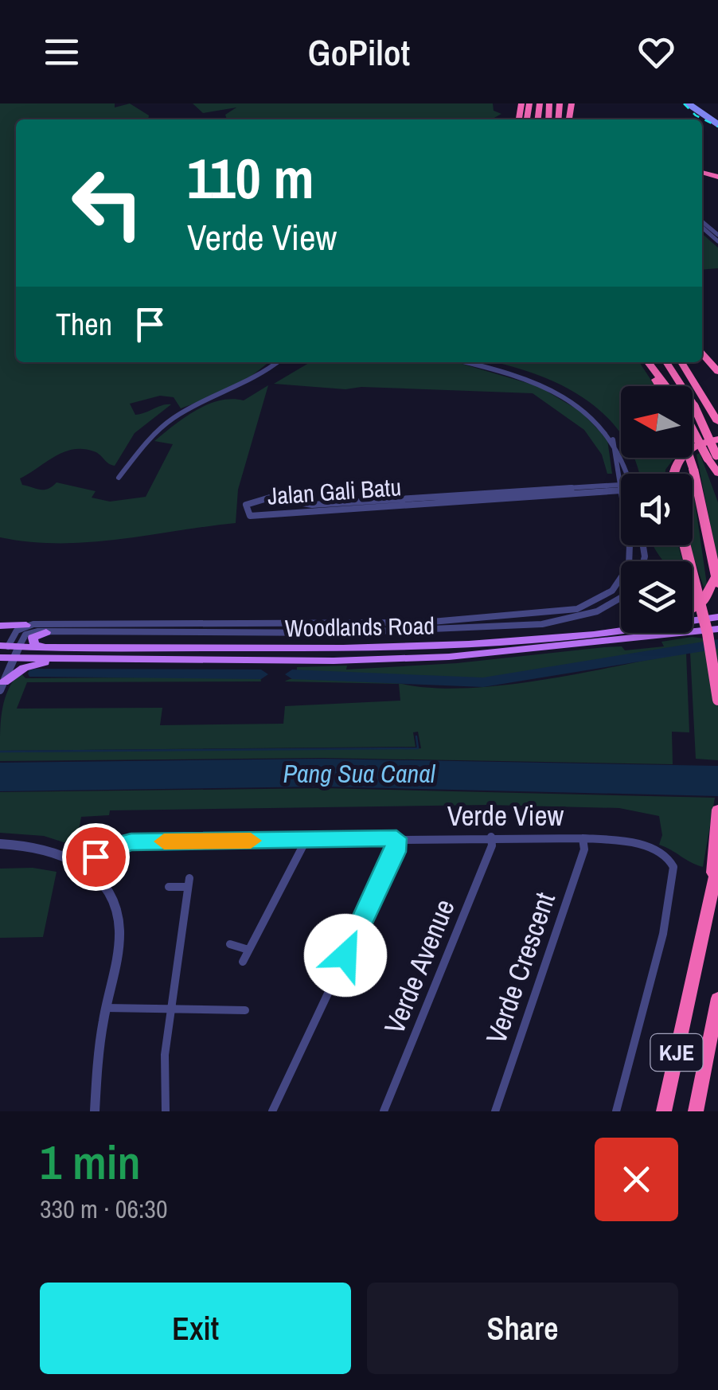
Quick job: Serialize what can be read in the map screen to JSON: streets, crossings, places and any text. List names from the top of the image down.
{
  "streets": {
    "highway": ["KJE"],
    "main road": ["Woodlands Road"],
    "street": [
      "Jalan Gali Batu",
      "Verde View",
      "Verde Avenue",
      "Verde Crescent"
    ]
  },
  "crossings": [
    ["Verde View", "Verde Avenue"],
    ["Verde View", "Verde Crescent"]
  ],
  "water": ["Pang Sua Canal"],
  "north": "left",
  "page": {
    "header": "GoPilot",
    "turn": ["110 m", "Verde View"],
    "then": "Then",
    "heading": ["1 min", "330 m · 06:30"],
    "buttons": ["Exit", "Share"]
  }
}
